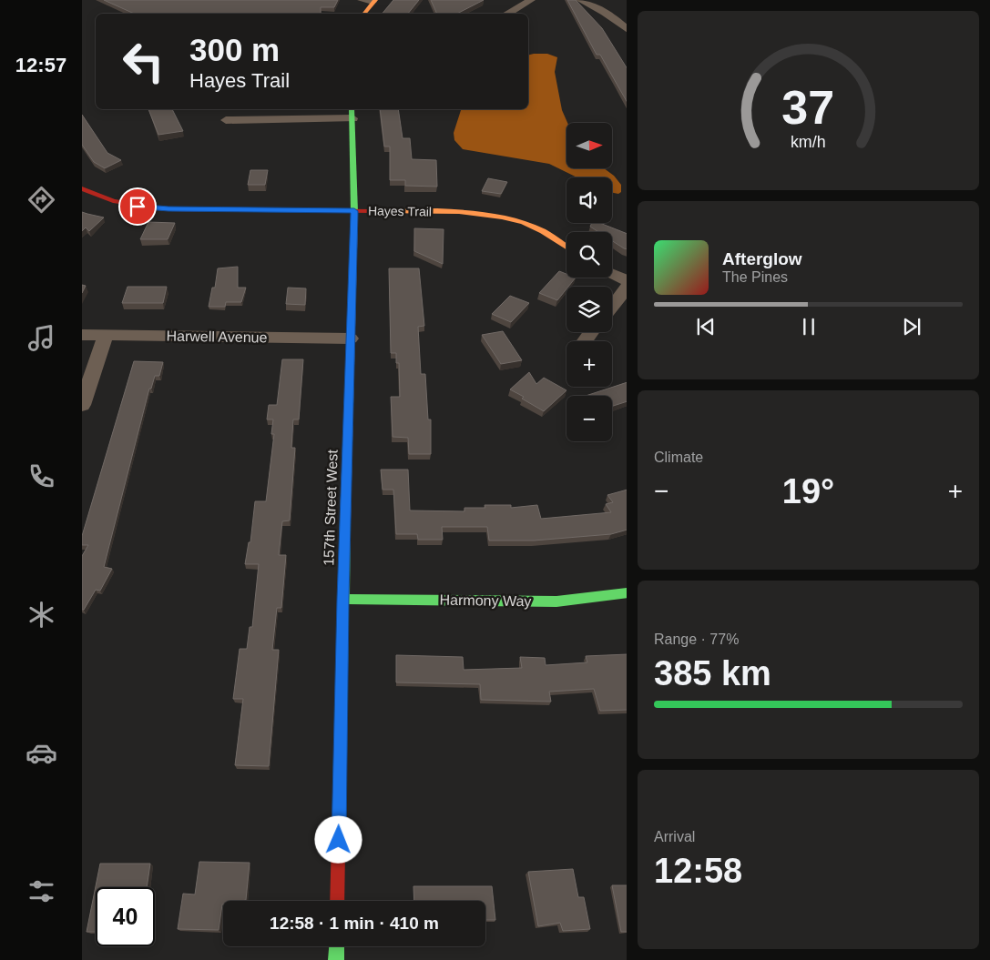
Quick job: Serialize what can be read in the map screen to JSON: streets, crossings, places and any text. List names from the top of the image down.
{
  "streets": {
    "street": [
      "Hayes Trail",
      "Harwell Avenue",
      "157th Street West",
      "Harmony Way"
    ]
  },
  "crossings": [
    ["Hayes Trail", "157th Street West"],
    ["Harwell Avenue", "157th Street West"],
    ["157th Street West", "Harmony Way"]
  ],
  "north": "right",
  "page": {
    "tabs": "12:57",
    "turn": ["300 m", "Hayes Trail"],
    "map_buttons": ["+", "−"],
    "song": ["Afterglow", "The Pines"],
    "tile": [
      "Climate",
      ["Range · 77%", "385 km"],
      ["Arrival", "12:58"]
    ],
    "heat": ["−", "19°", "+"],
    "limit": "40",
    "trip": "12:58 · 1 min · 410 m",
    "gauge": ["37", "km/h"]
  }
}
